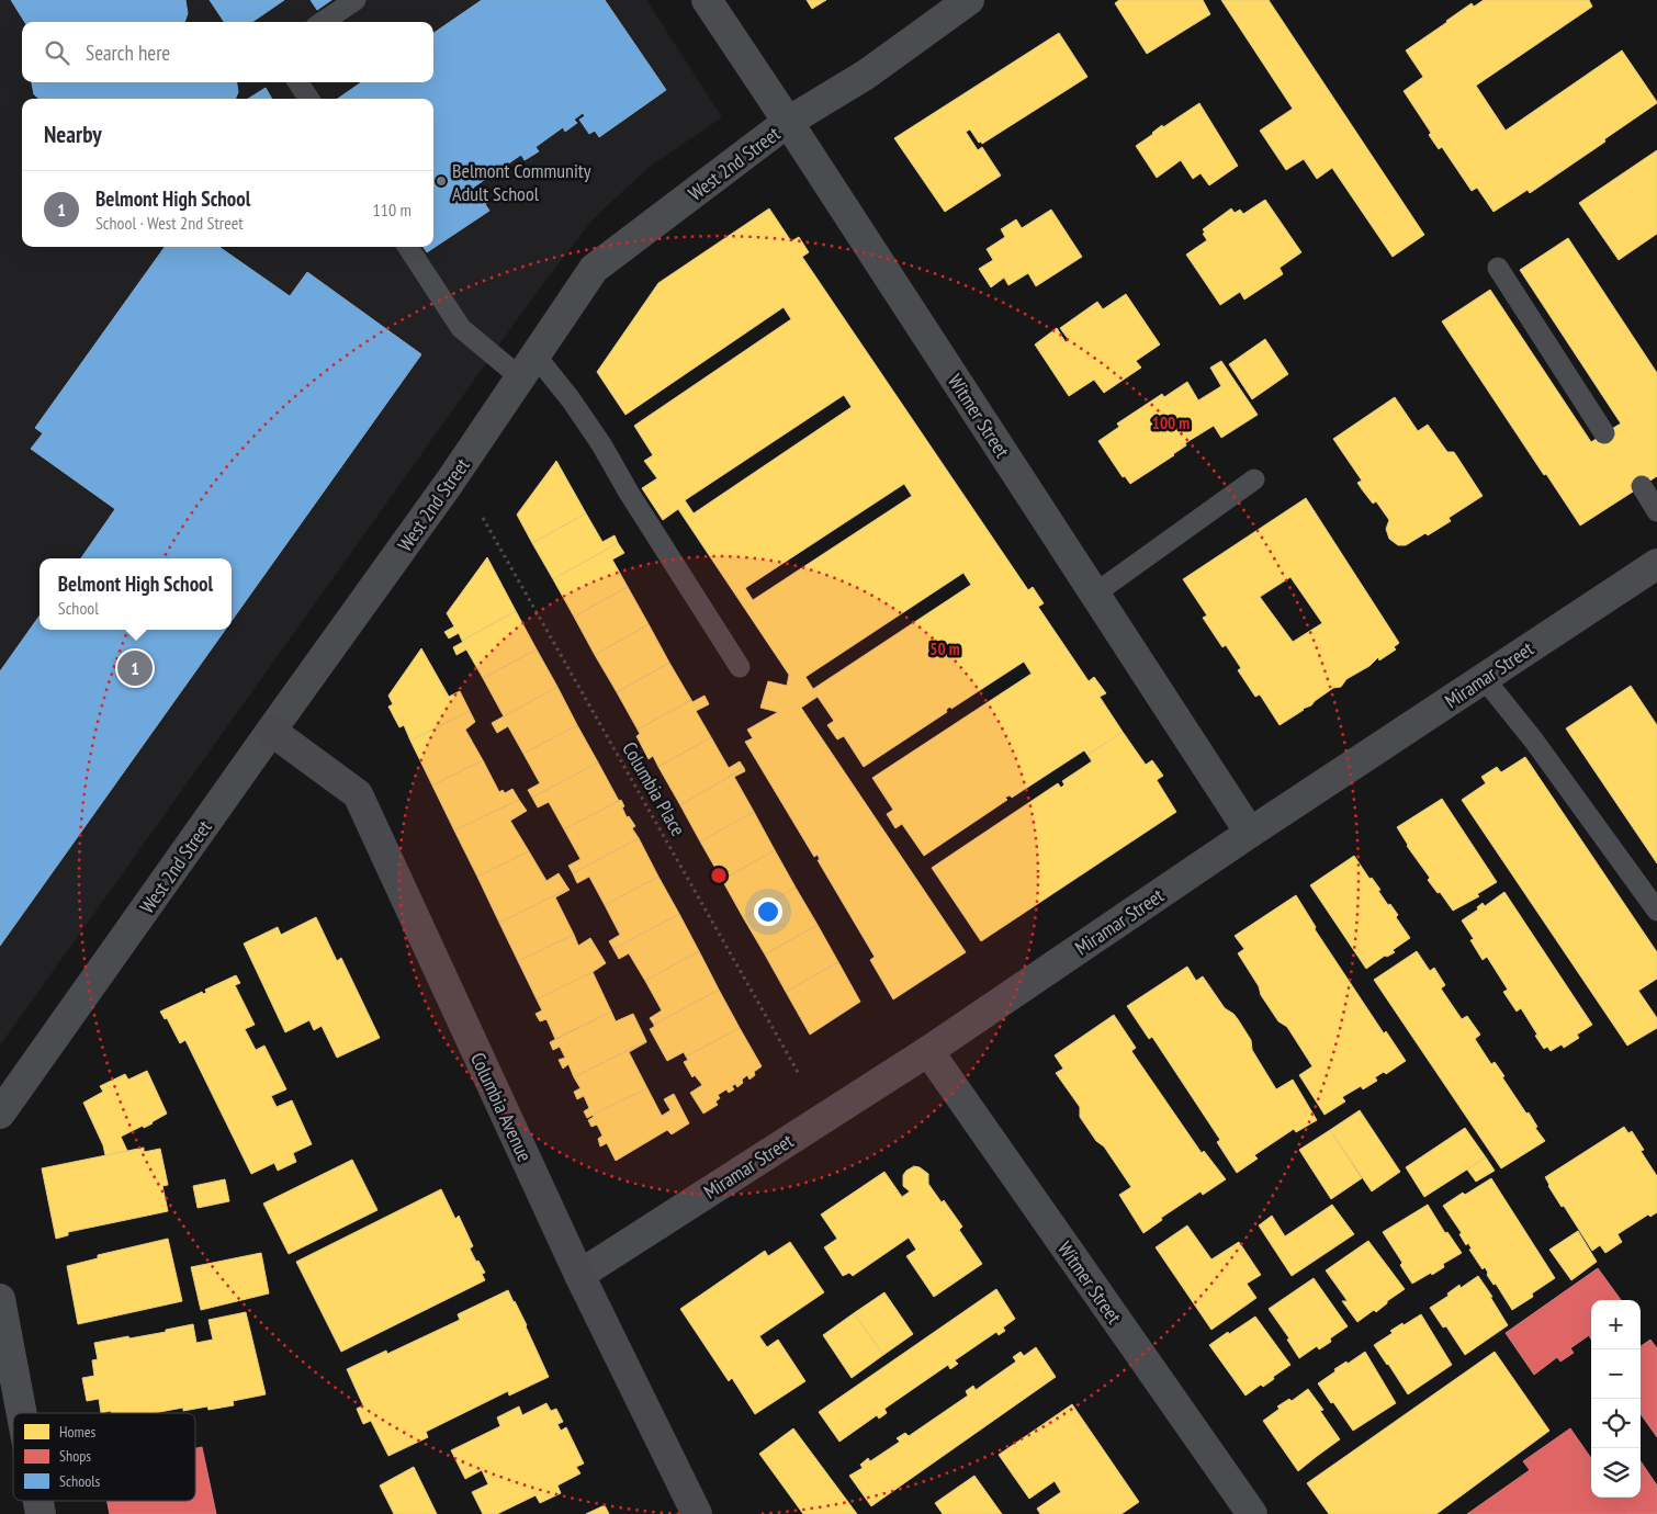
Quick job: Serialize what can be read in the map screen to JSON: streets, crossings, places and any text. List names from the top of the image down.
{
  "streets": {
    "street": [
      "West 2nd Street",
      "Witmer Street",
      "Miramar Street",
      "Columbia Avenue"
    ],
    "path": ["Columbia Place"]
  },
  "crossings": [
    ["West 2nd Street", "Witmer Street"],
    ["West 2nd Street", "Columbia Avenue"],
    ["Witmer Street", "Miramar Street"],
    ["Miramar Street", "Columbia Avenue"]
  ],
  "places": ["Belmont Community Adult School"],
  "legend": ["Homes", "Shops", "Schools"],
  "page": {
    "search": "Search here",
    "heading": "Nearby",
    "list": [
      {
        "mark": "1",
        "name": "Belmont High School",
        "note": "School · West 2nd Street",
        "value": "110 m"
      }
    ],
    "popup": ["Belmont High School", "School"],
    "pins": "1",
    "map_buttons": ["+", "−"]
  },
  "rings": ["100 m", "50 m"]
}
